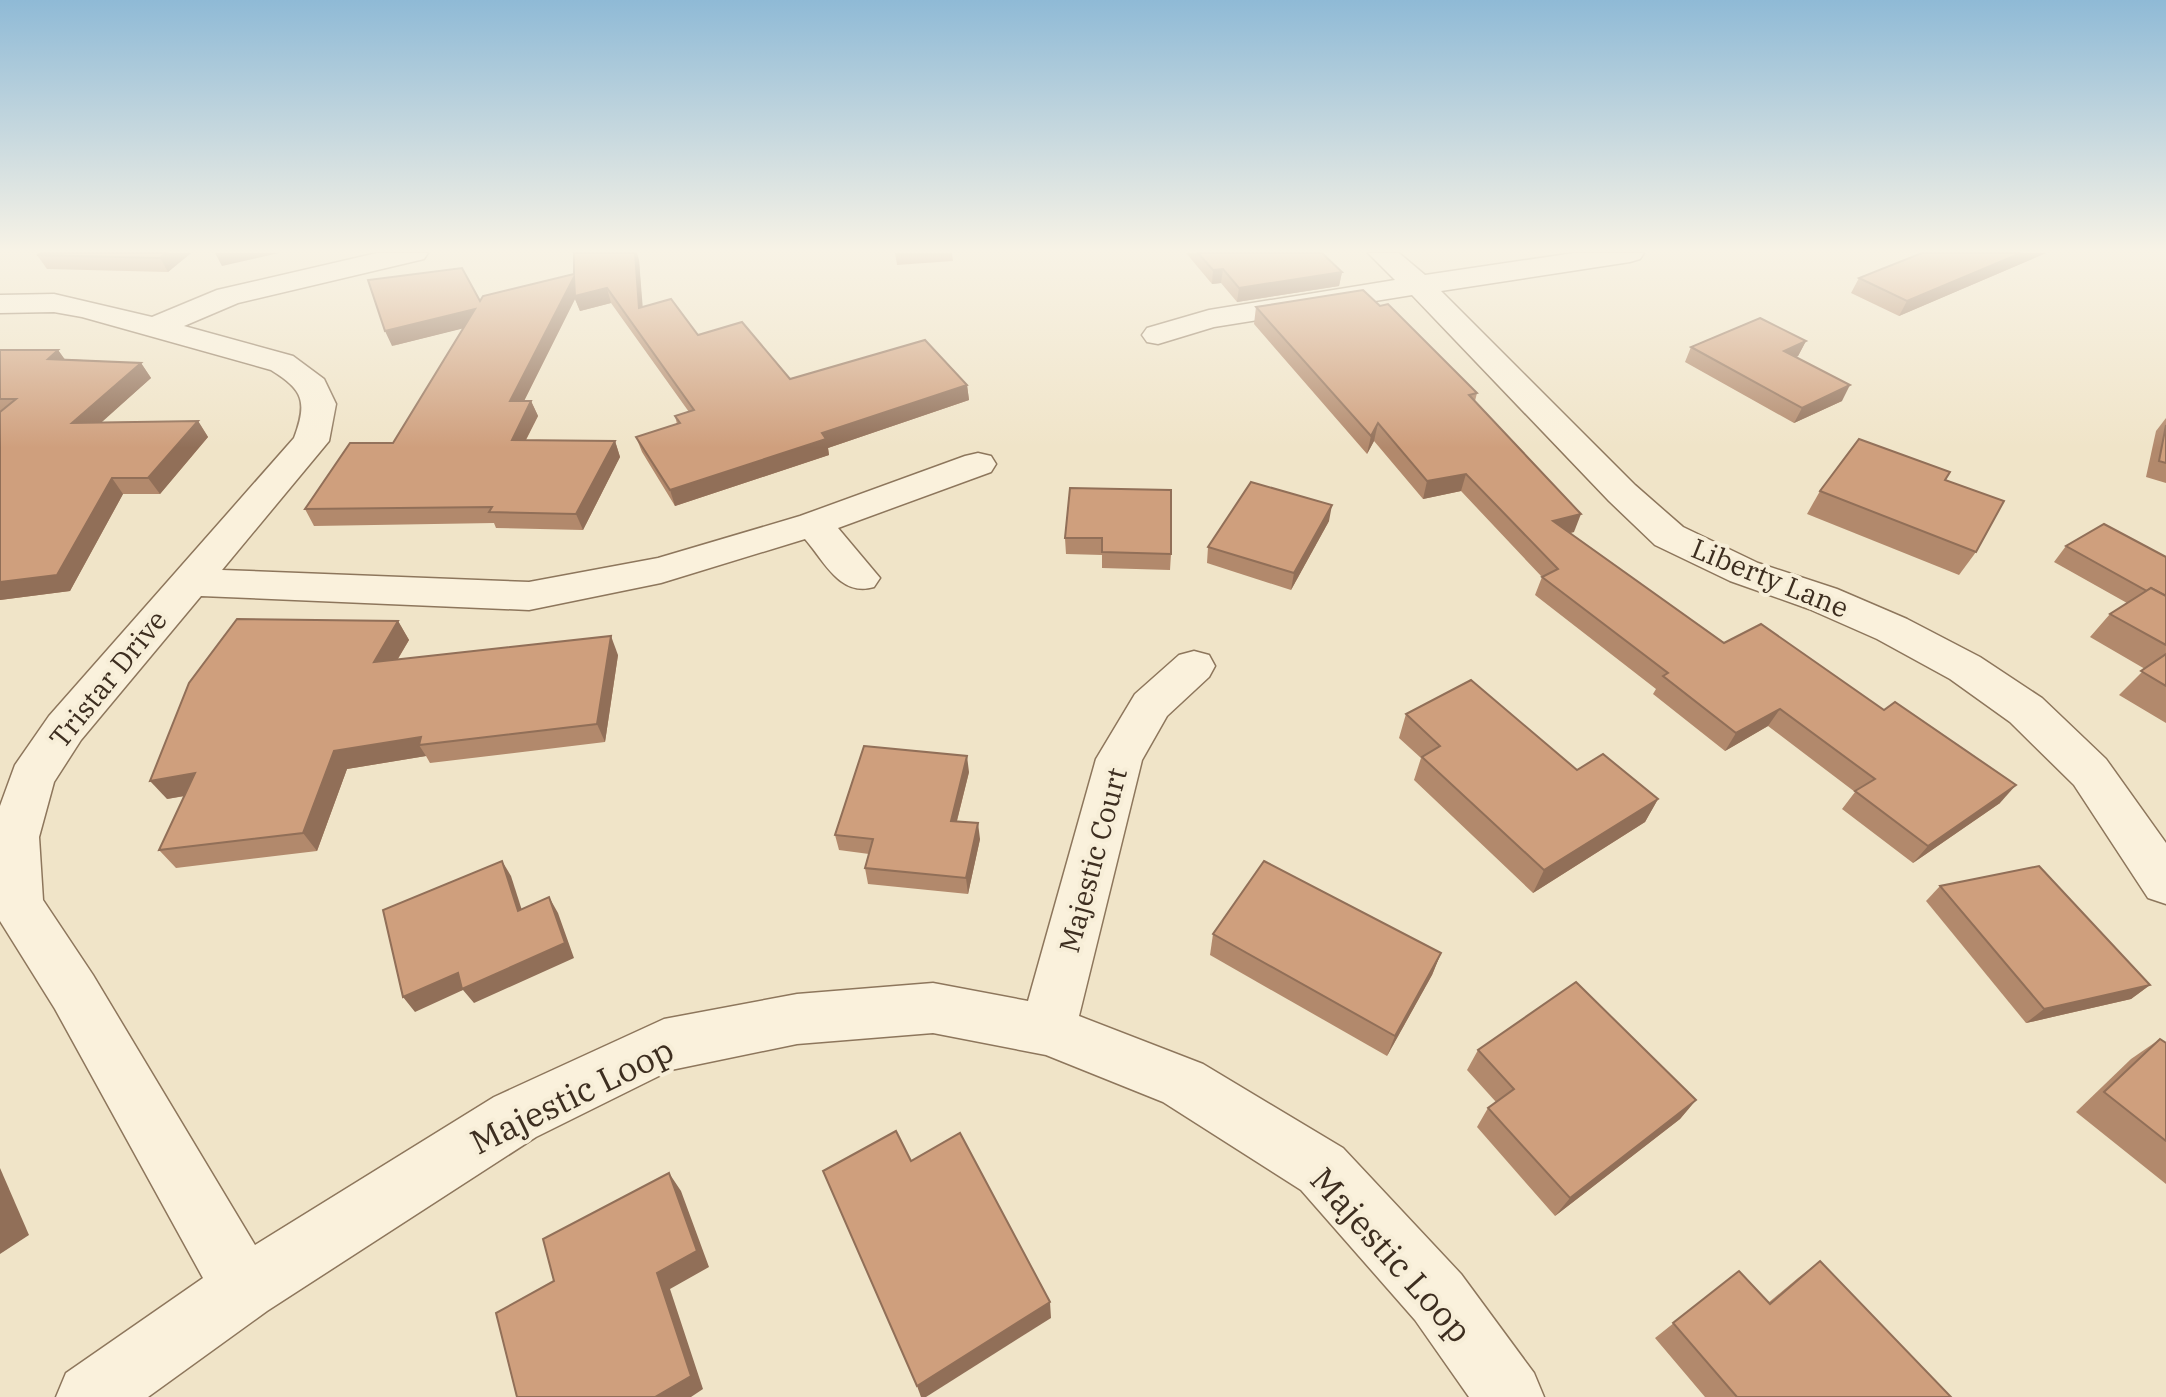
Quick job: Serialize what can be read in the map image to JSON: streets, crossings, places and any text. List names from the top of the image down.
{
  "streets": {
    "street": [
      "Liberty Lane",
      "Tristar Drive",
      "Majestic Court",
      "Majestic Loop"
    ]
  },
  "crossings": [
    ["Tristar Drive", "Majestic Loop"],
    ["Majestic Court", "Majestic Loop"]
  ]
}
